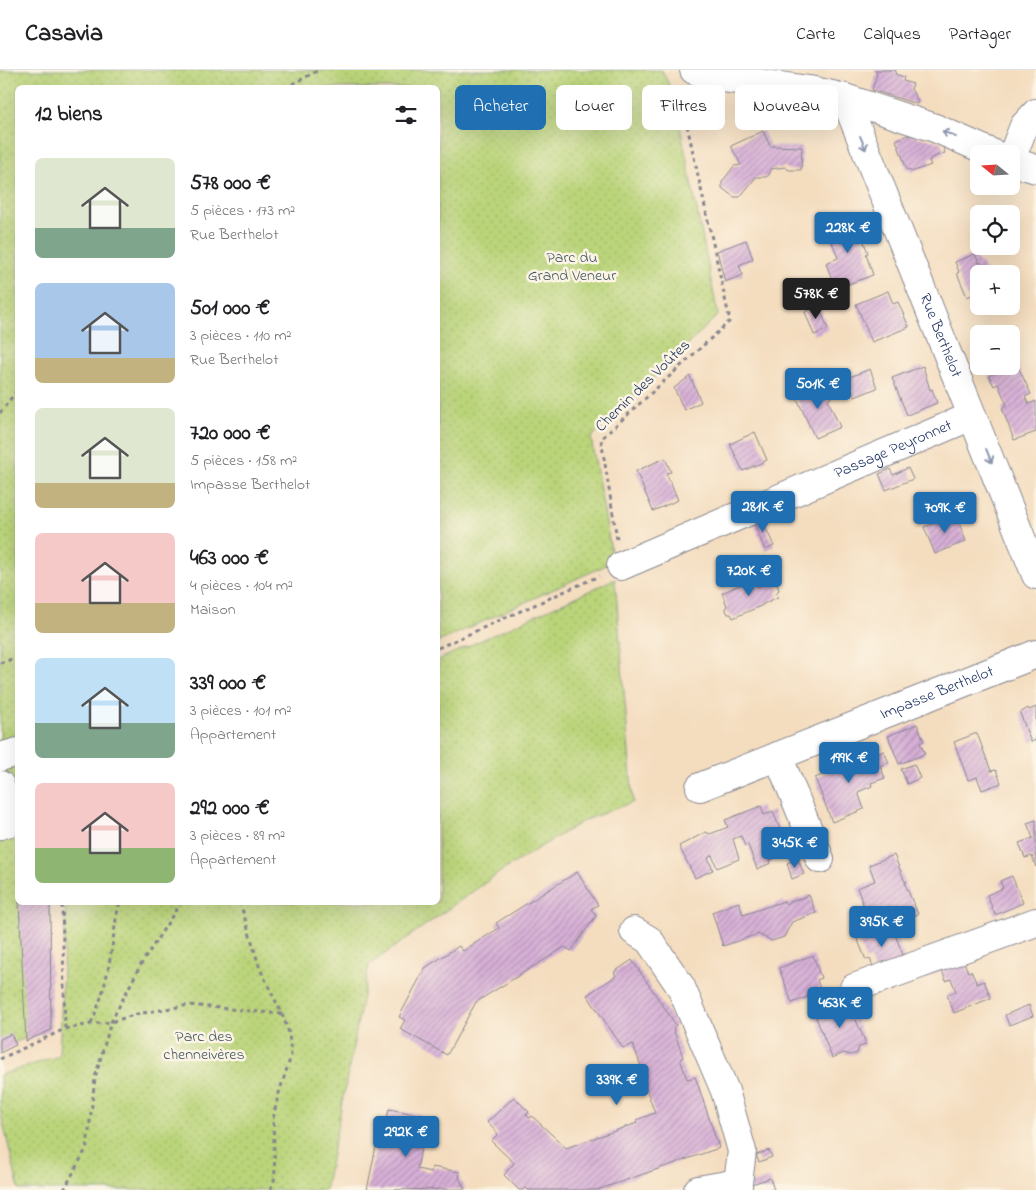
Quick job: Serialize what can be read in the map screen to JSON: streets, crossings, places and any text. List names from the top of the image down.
{
  "streets": {
    "street": ["Rue Berthelot", "Passage Peyronnet", "Impasse Berthelot"],
    "path": ["Chemin des Voûtes"]
  },
  "crossings": [
    ["Rue Berthelot", "Passage Peyronnet"],
    ["Chemin des Voûtes", "Passage Peyronnet"]
  ],
  "one_way": ["Rue Berthelot"],
  "parks": ["Parc du Grand Veneur", "Parc des chenneivères"],
  "north": "left",
  "page": {
    "header": "Casavia",
    "nav": ["Carte", "Calques", "Partager"],
    "chip": [
      "Acheter",
      "Louer",
      "Filtres",
      "Nouveau"
    ],
    "heading": "12 biens",
    "map_buttons": ["+", "−"],
    "list": [
      {
        "name": "578 000 €",
        "note": "5 pièces · 173 m² · Rue Berthelot"
      },
      {
        "name": "501 000 €",
        "note": "3 pièces · 110 m² · Rue Berthelot"
      },
      {
        "name": "720 000 €",
        "note": "5 pièces · 158 m² · Impasse Berthelot"
      },
      {
        "name": "463 000 €",
        "note": "4 pièces · 104 m² · Maison"
      },
      {
        "name": "339 000 €",
        "note": "3 pièces · 101 m² · Appartement"
      },
      {
        "name": "292 000 €",
        "note": "3 pièces · 89 m² · Appartement"
      }
    ],
    "price": [
      "228K €",
      "578K €",
      "501K €",
      "281K €",
      "709K €",
      "720K €",
      "199K €",
      "345K €",
      "395K €",
      "463K €",
      "339K €",
      "292K €"
    ]
  }
}
